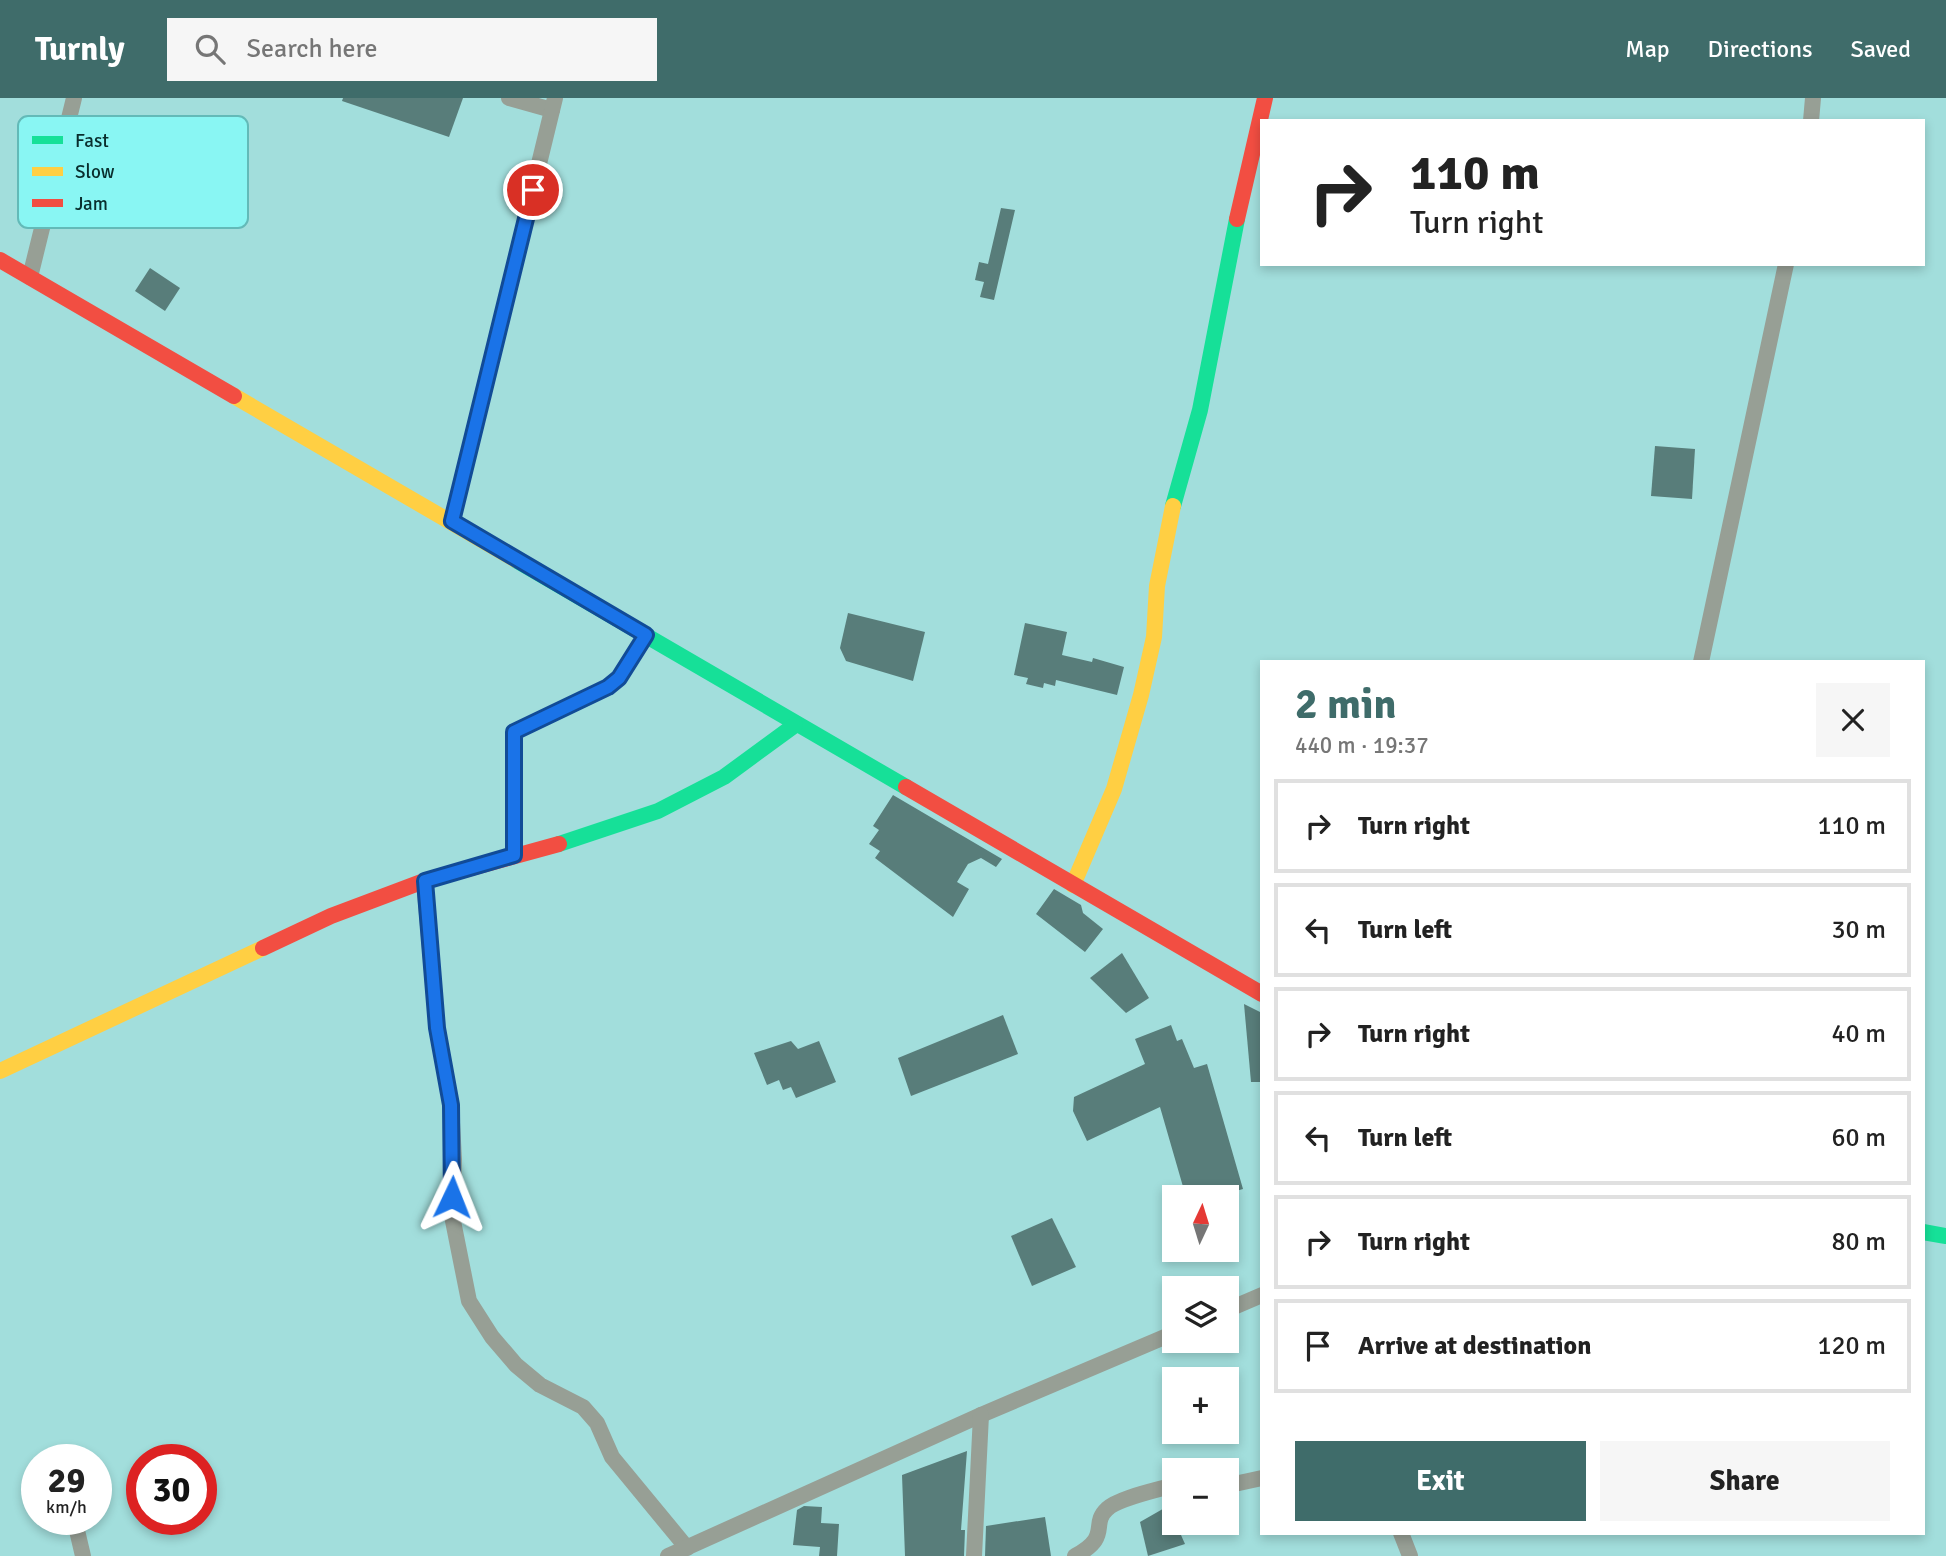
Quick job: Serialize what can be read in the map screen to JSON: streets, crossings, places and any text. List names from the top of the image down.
{
  "legend": ["Fast", "Slow", "Jam"],
  "north": "top",
  "page": {
    "header": "Turnly",
    "search": "Search here",
    "nav": ["Map", "Directions", "Saved"],
    "turn": ["110 m", "Turn right"],
    "heading": ["2 min", "440 m · 19:37"],
    "list": [
      {
        "name": "Turn right",
        "value": "110 m"
      },
      {
        "name": "Turn left",
        "value": "30 m"
      },
      {
        "name": "Turn right",
        "value": "40 m"
      },
      {
        "name": "Turn left",
        "value": "60 m"
      },
      {
        "name": "Turn right",
        "value": "80 m"
      },
      {
        "name": "Arrive at destination",
        "value": "120 m"
      }
    ],
    "map_buttons": ["+", "−"],
    "buttons": ["Exit", "Share"],
    "speed": "29 km/h",
    "limit": "30"
  }
}
